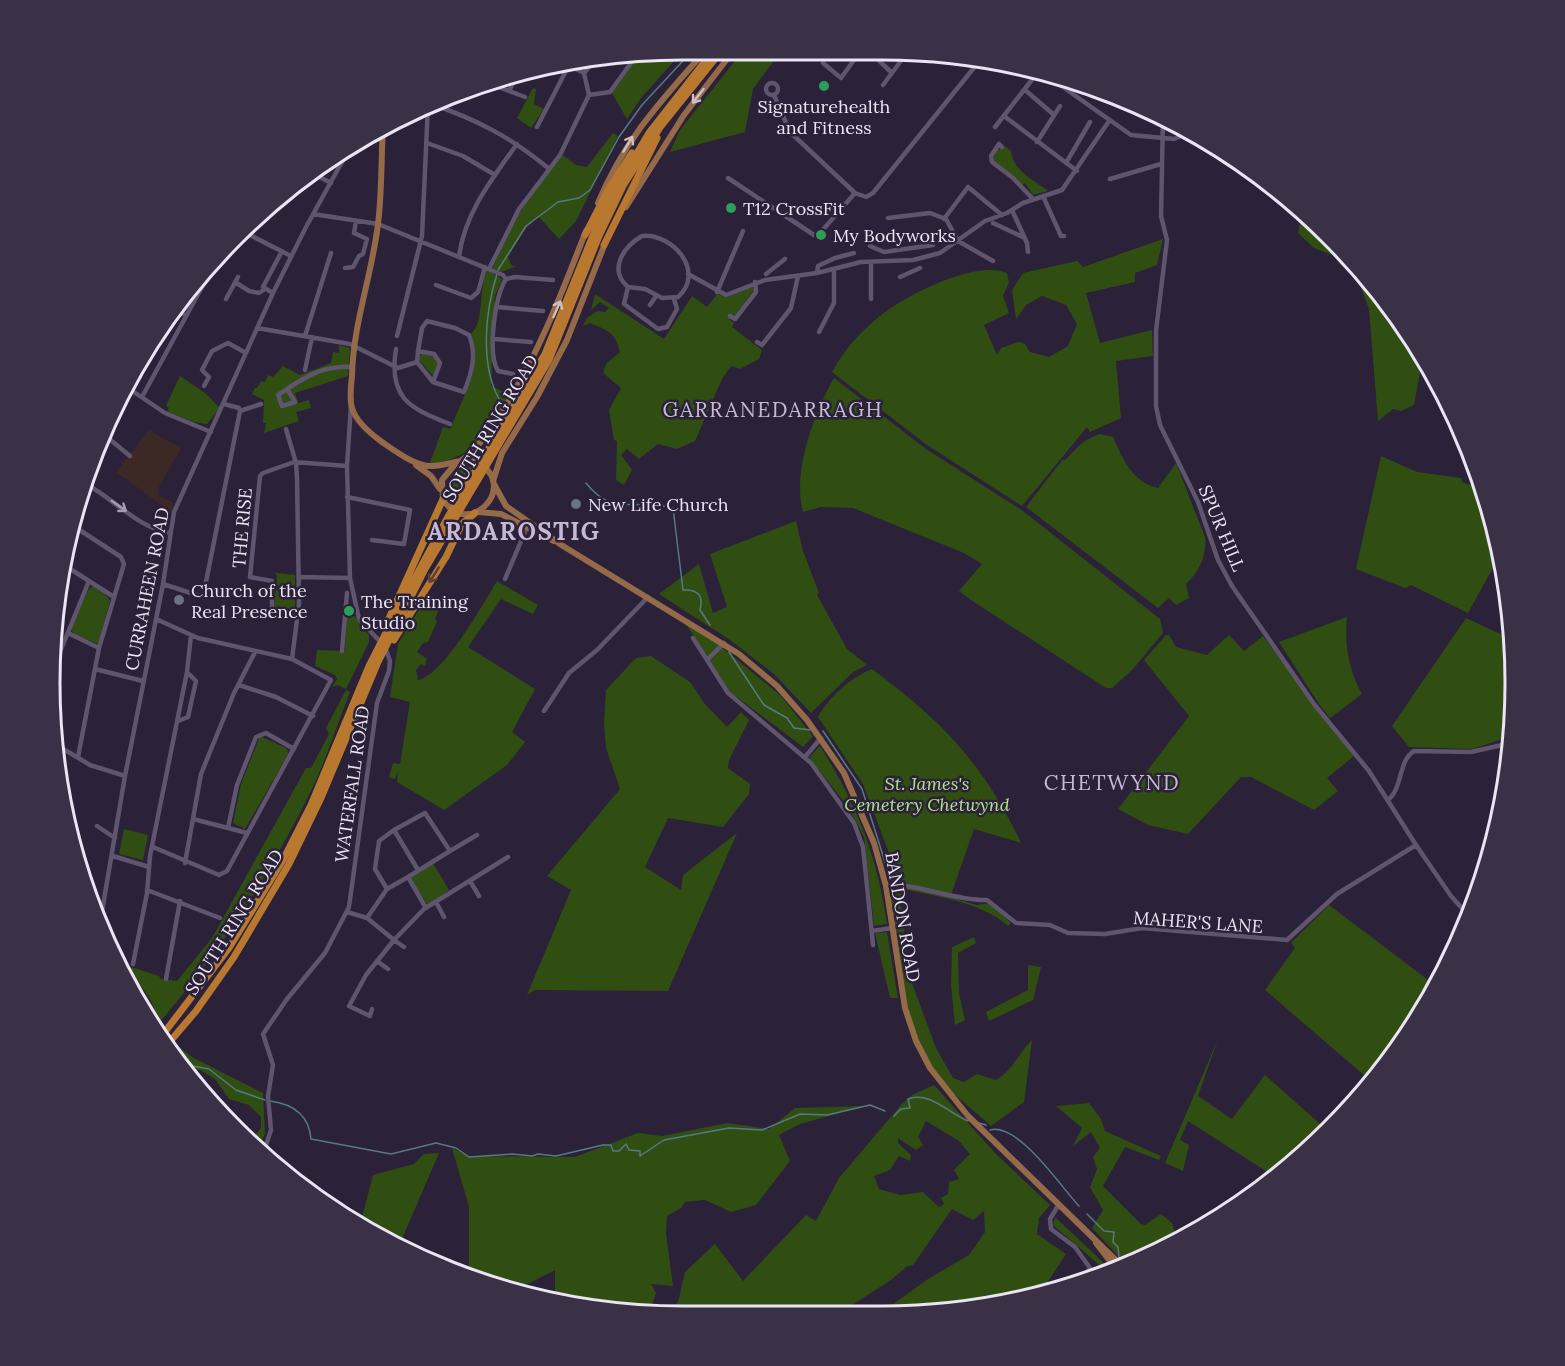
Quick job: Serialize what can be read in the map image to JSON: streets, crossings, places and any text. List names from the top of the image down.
{
  "streets": {
    "highway": ["SOUTH RING ROAD"],
    "main road": ["BANDON ROAD"],
    "street": [
      "THE RISE",
      "SPUR HILL",
      "CURRAHEEN ROAD",
      "WATERFALL ROAD",
      "MAHER'S LANE"
    ]
  },
  "crossings": [
    ["THE RISE", "WATERFALL ROAD"],
    ["SPUR HILL", "MAHER'S LANE"],
    ["BANDON ROAD", "MAHER'S LANE"]
  ],
  "districts": ["GARRANEDARRAGH", "ARDAROSTIG", "CHETWYND"],
  "parks": ["St. James's Cemetery Chetwynd"],
  "places": [
    "Signaturehealth and Fitness",
    "T12 CrossFit",
    "My Bodyworks",
    "New Life Church",
    "Church of the Real Presence",
    "The Training Studio"
  ]
}
